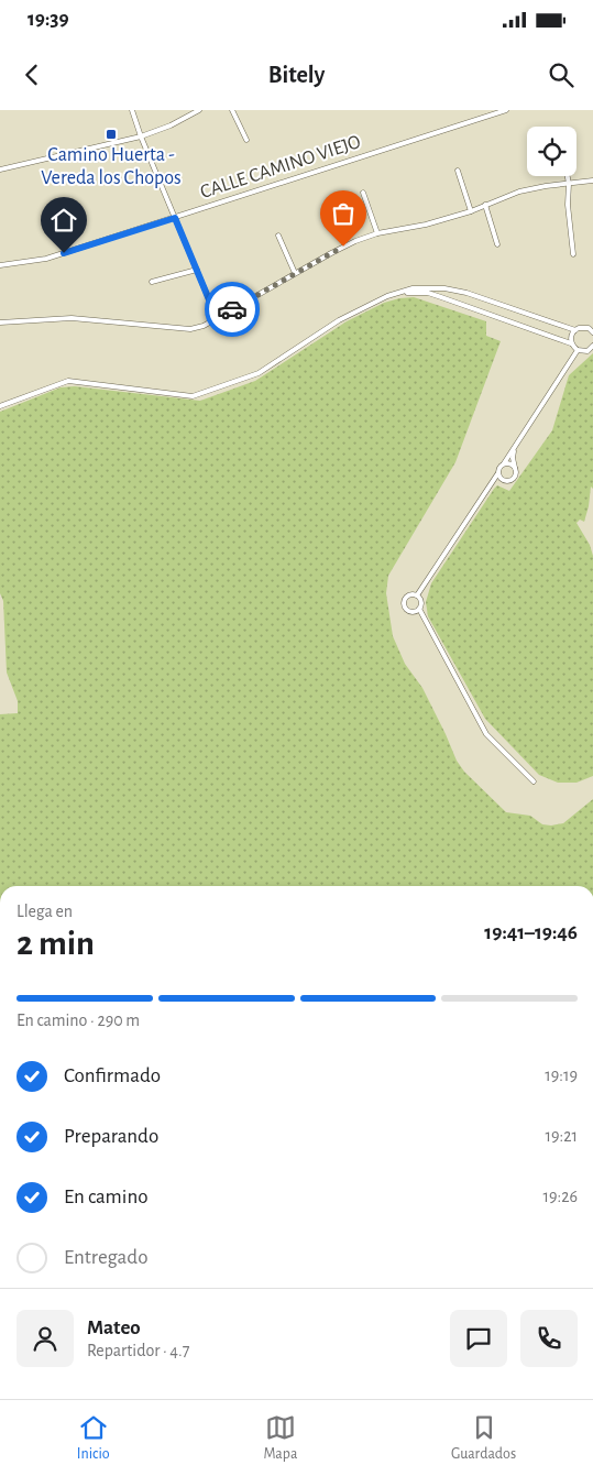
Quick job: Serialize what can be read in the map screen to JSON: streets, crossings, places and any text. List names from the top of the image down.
{
  "streets": {
    "street": ["CALLE CAMINO VIEJO"]
  },
  "places": {
    "transit": ["Camino Huerta - Vereda los Chopos"]
  },
  "page": {
    "status": "19:39",
    "header": "Bitely",
    "heading": ["2 min", "Llega en", "19:41–19:46"],
    "panel": ["Mateo", "Repartidor · 4.7"],
    "bar": "En camino · 290 m",
    "list": [
      ["Confirmado", "19:19"],
      ["Preparando", "19:21"],
      ["En camino", "19:26"],
      "Entregado"
    ],
    "tabs": ["Inicio", "Mapa", "Guardados"]
  }
}
